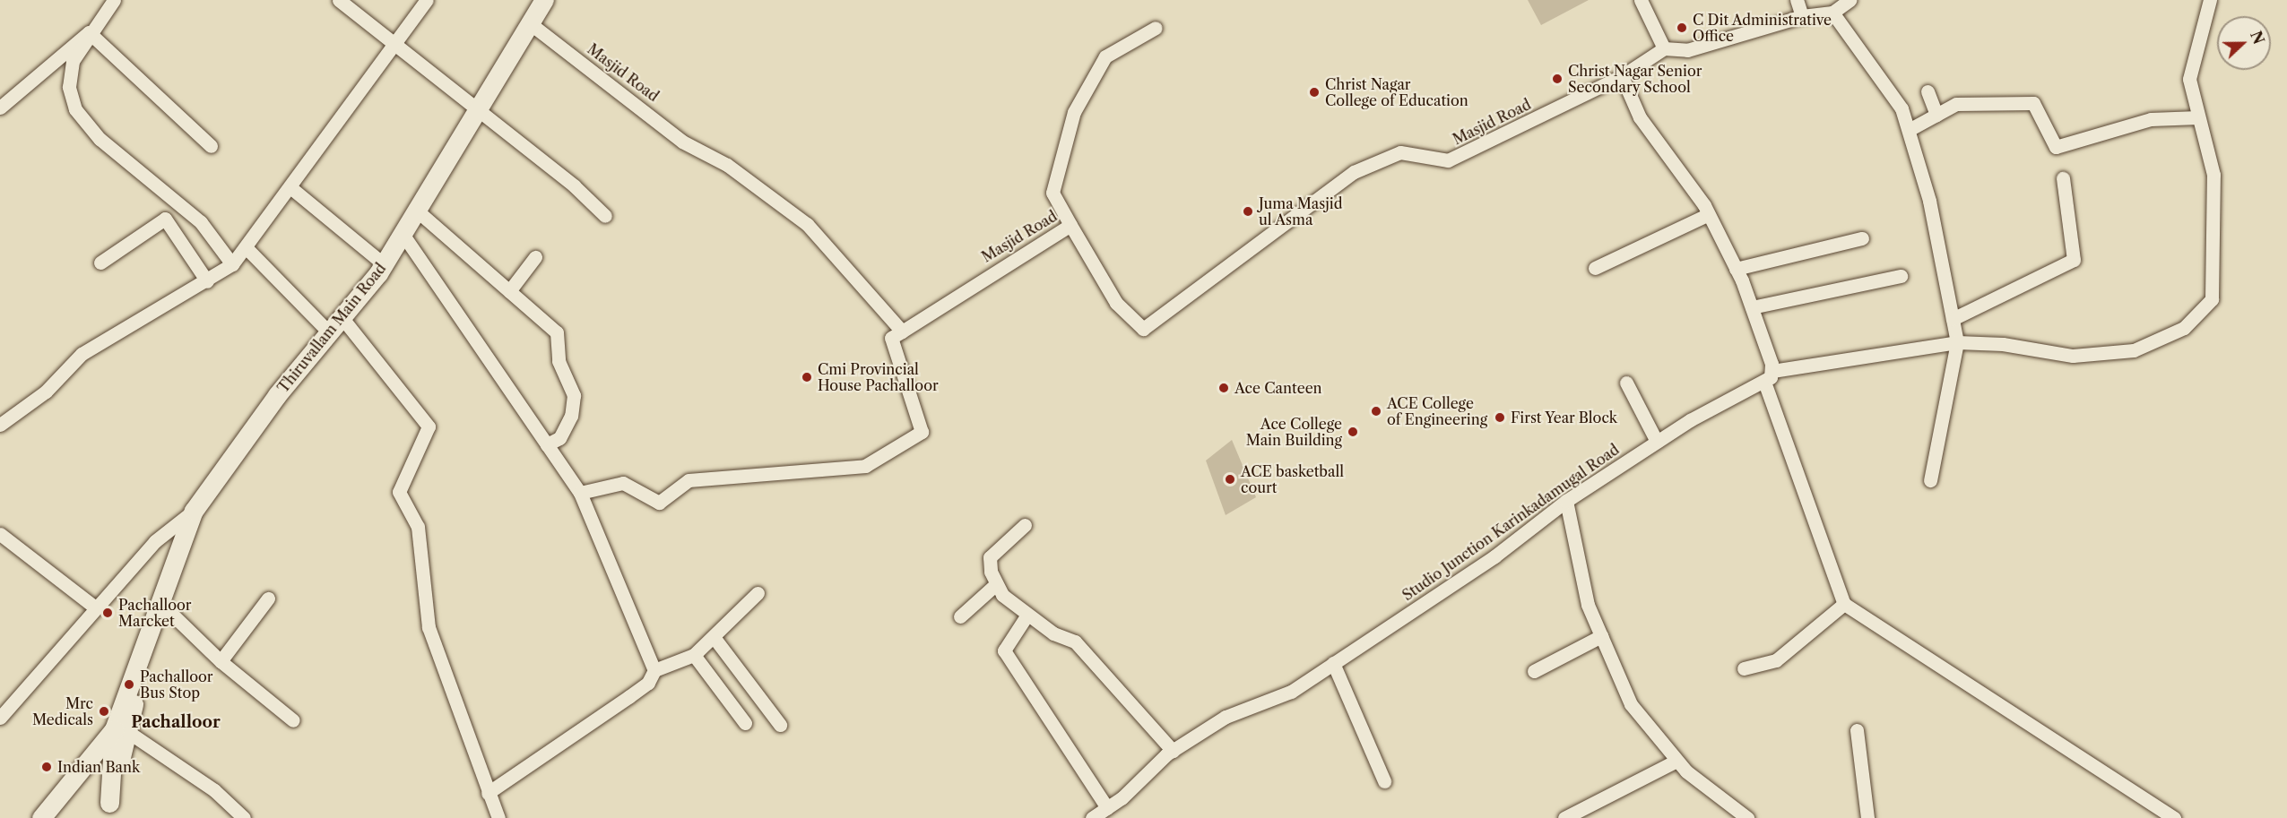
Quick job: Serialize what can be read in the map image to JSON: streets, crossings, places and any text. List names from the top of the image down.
{
  "streets": {
    "main road": ["Thiruvallam Main Road"],
    "street": ["Masjid Road", "Studio Junction Karinkadamugal Road"]
  },
  "crossings": [
    ["Masjid Road", "Thiruvallam Main Road"]
  ],
  "districts": ["Pachalloor"],
  "places": [
    "C Dit Administrative Office",
    "Christ Nagar Senior Secondary School",
    "Christ Nagar College of Education",
    "Juma Masjid ul Asma",
    "Cmi Provincial House Pachalloor",
    "Ace Canteen",
    "ACE College of Engineering",
    "First Year Block",
    "Ace College Main Building",
    "ACE basketball court",
    "Pachalloor Marcket",
    "Pachalloor Bus Stop",
    "Mrc Medicals",
    "Indian Bank"
  ],
  "north": "right"
}
